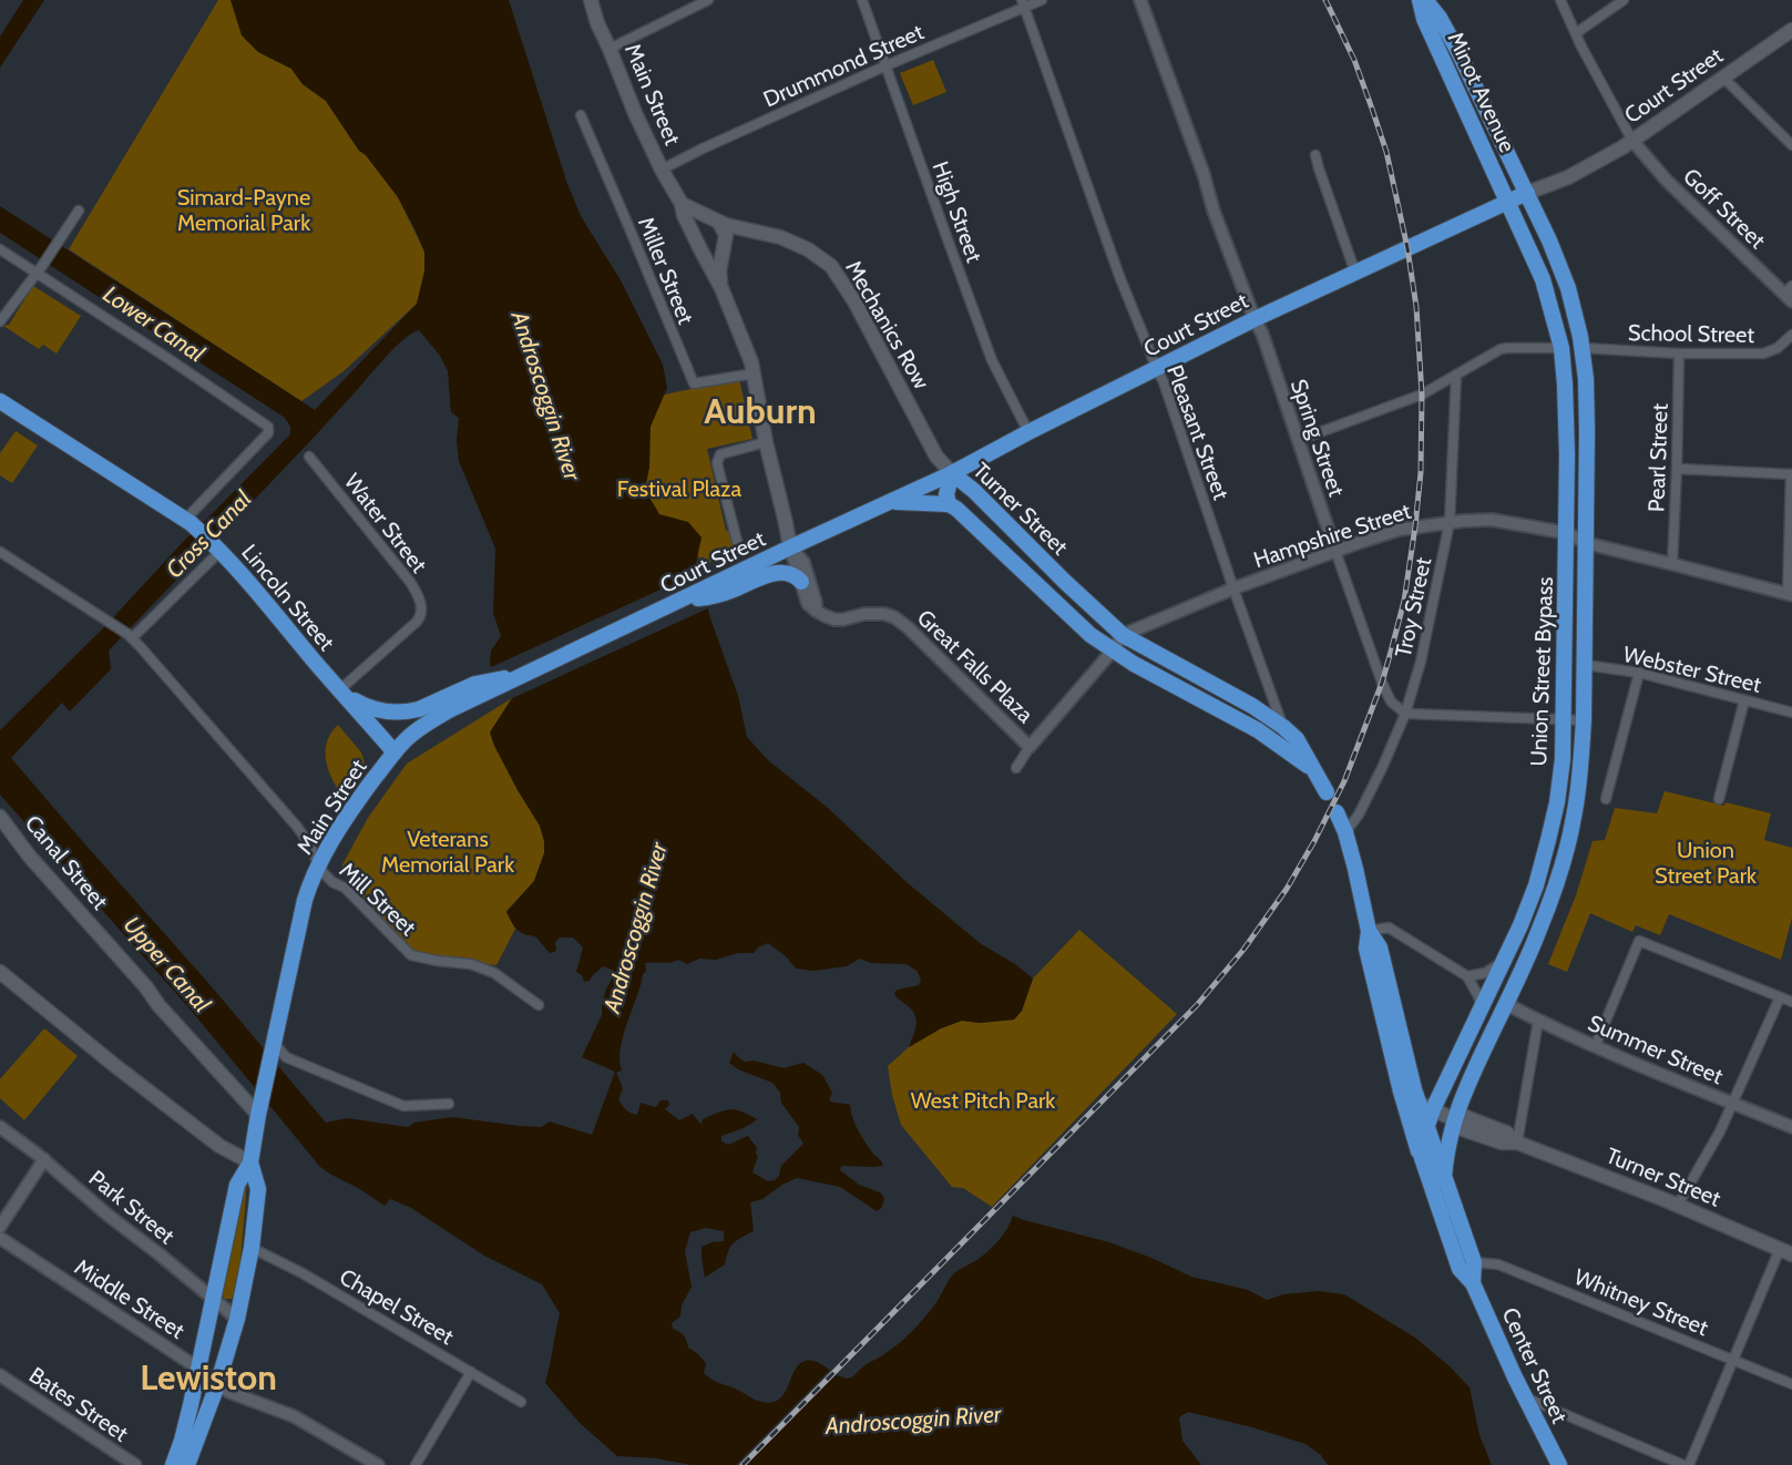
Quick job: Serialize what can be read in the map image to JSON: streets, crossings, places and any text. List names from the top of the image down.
{
  "streets": {
    "highway": [
      "Court Street",
      "Minot Avenue",
      "Main Street",
      "Turner Street",
      "Lincoln Street",
      "Union Street Bypass",
      "Center Street"
    ],
    "main road": ["Mechanics Row", "Canal Street"],
    "street": [
      "Drummond Street",
      "Goff Street",
      "High Street",
      "Miller Street",
      "School Street",
      "Pleasant Street",
      "Spring Street",
      "Pearl Street",
      "Water Street",
      "Hampshire Street",
      "Troy Street",
      "Great Falls Plaza",
      "Webster Street",
      "Mill Street",
      "Summer Street",
      "Park Street",
      "Middle Street",
      "Whitney Street",
      "Chapel Street",
      "Bates Street"
    ]
  },
  "crossings": [
    ["Drummond Street", "Main Street"],
    ["Drummond Street", "High Street"],
    ["Drummond Street", "Pleasant Street"],
    ["Court Street", "Minot Avenue"],
    ["Court Street", "Main Street"],
    ["Court Street", "Goff Street"],
    ["Court Street", "High Street"],
    ["Court Street", "Mechanics Row"],
    ["Court Street", "Pleasant Street"],
    ["Court Street", "Spring Street"],
    ["Court Street", "Turner Street"],
    ["Court Street", "Union Street Bypass"],
    ["Minot Avenue", "Union Street Bypass"],
    ["Main Street", "Miller Street"],
    ["Main Street", "Mechanics Row"],
    ["Main Street", "Lincoln Street"],
    ["Main Street", "Canal Street"],
    ["Main Street", "Mill Street"],
    ["Main Street", "Park Street"],
    ["Main Street", "Middle Street"],
    ["Main Street", "Chapel Street"],
    ["Mechanics Row", "Turner Street"],
    ["School Street", "Pearl Street"],
    ["School Street", "Union Street Bypass"],
    ["Pleasant Street", "Turner Street"],
    ["Pleasant Street", "Hampshire Street"],
    ["Spring Street", "Hampshire Street"],
    ["Spring Street", "Troy Street"],
    ["Pearl Street", "Hampshire Street"],
    ["Turner Street", "Hampshire Street"],
    ["Turner Street", "Great Falls Plaza"],
    ["Turner Street", "Union Street Bypass"],
    ["Turner Street", "Center Street"],
    ["Water Street", "Lincoln Street"],
    ["Hampshire Street", "Troy Street"],
    ["Hampshire Street", "Great Falls Plaza"],
    ["Hampshire Street", "Union Street Bypass"],
    ["Webster Street", "Union Street Bypass"],
    ["Union Street Bypass", "Summer Street"],
    ["Union Street Bypass", "Center Street"],
    ["Whitney Street", "Center Street"]
  ],
  "districts": ["Auburn", "Lewiston"],
  "water": [
    "Lower Canal",
    "Androscoggin River",
    "Cross Canal",
    "Upper Canal"
  ],
  "parks": [
    "Simard-Payne Memorial Park",
    "Festival Plaza",
    "Veterans Memorial Park",
    "Union Street Park",
    "West Pitch Park"
  ]
}
